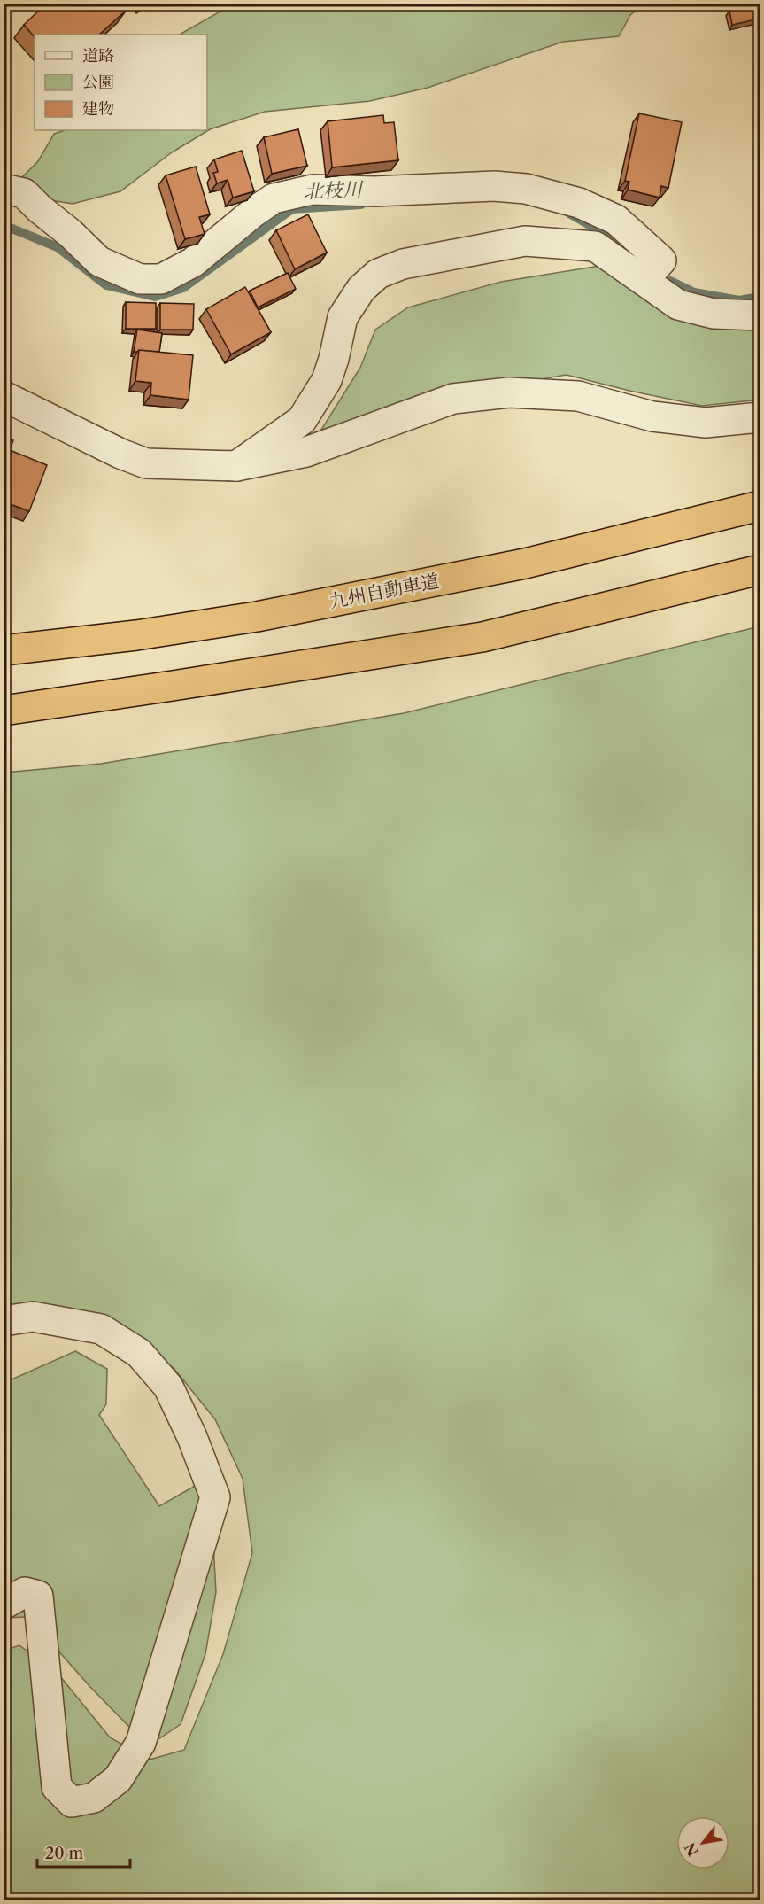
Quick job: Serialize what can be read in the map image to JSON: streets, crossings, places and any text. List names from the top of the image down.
{
  "streets": {
    "highway": ["九州自動車道"]
  },
  "water": ["北枝川"],
  "legend": ["道路", "公園", "建物"],
  "scale_bar": "20 m",
  "north": "bottom left"
}
